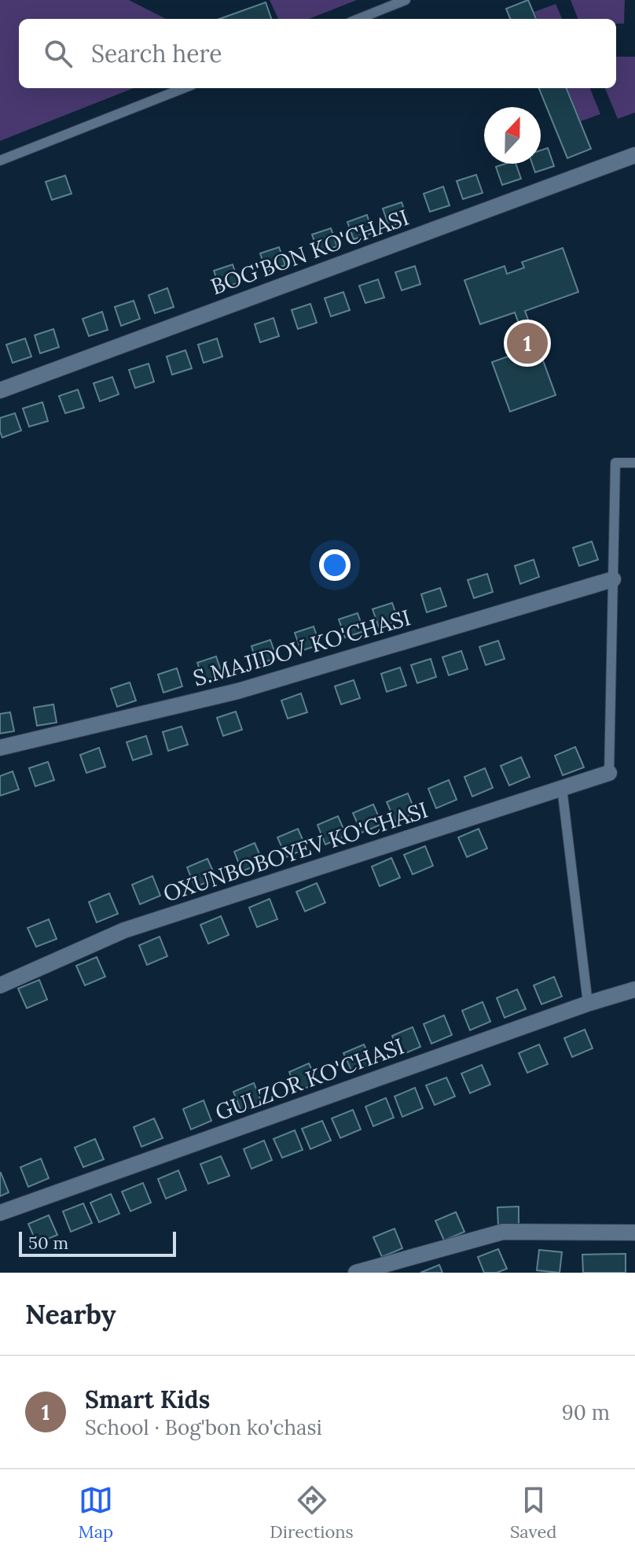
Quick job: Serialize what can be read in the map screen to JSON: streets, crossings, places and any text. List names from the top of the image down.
{
  "streets": {
    "street": [
      "BOG'BON KO'CHASI",
      "S.MAJIDOV KO'CHASI",
      "OXUNBOBOYEV KO'CHASI",
      "GULZOR KO'CHASI"
    ]
  },
  "scale_bar": "50 m",
  "north": "top",
  "page": {
    "search": "Search here",
    "pins": "1",
    "scale": "50 m",
    "heading": "Nearby",
    "list": [
      {
        "mark": "1",
        "name": "Smart Kids",
        "note": "School · Bog'bon ko'chasi",
        "value": "90 m"
      }
    ],
    "nav": ["Map", "Directions", "Saved"]
  }
}
